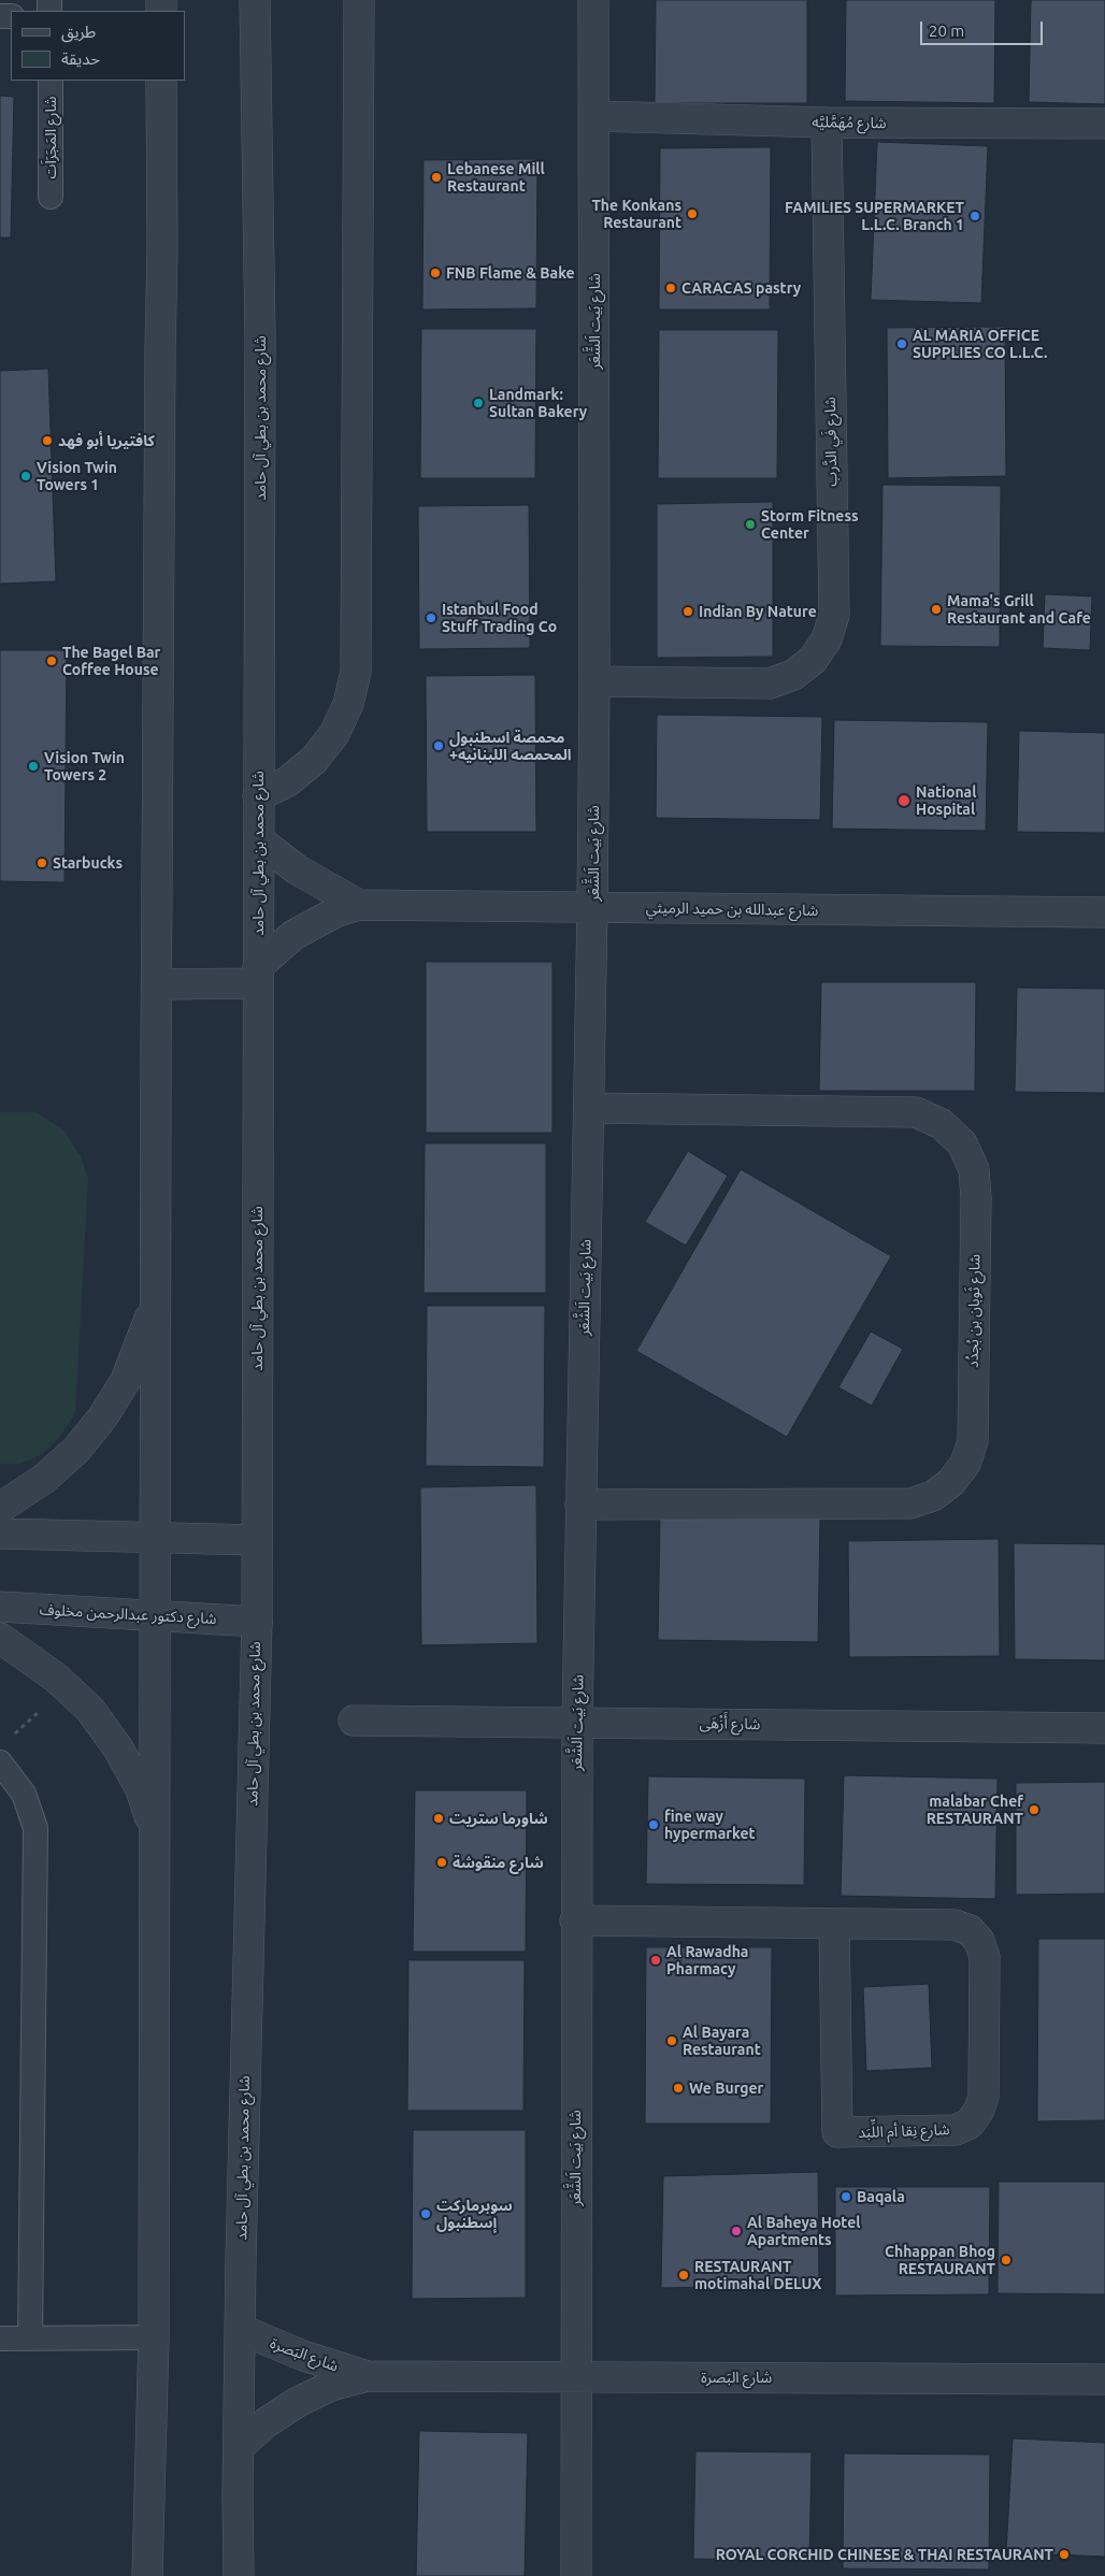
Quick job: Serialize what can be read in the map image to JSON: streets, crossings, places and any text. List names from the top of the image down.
{
  "streets": {
    "street": [
      "شارع مُهَمَّليَّه",
      "شارع بَيت اَلشَّعَر",
      "شارع محمد بن بطي آل حامد",
      "شارع فَي الدَّرب",
      "شارع عبدالله بن حميد الرميثي",
      "شارع ثَوبان بن بُجدُد",
      "شارع دكتور عبدالرحمن مخلوف",
      "شارع أَزْهَى",
      "شارع نِقا أم اللِّبَد",
      "شارع البَصرة"
    ],
    "lane": ["شارع المَجَرَاَت"]
  },
  "crossings": [
    ["شارع مُهَمَّليَّه", "شارع بَيت اَلشَّعَر"],
    ["شارع مُهَمَّليَّه", "شارع فَي الدَّرب"],
    ["شارع بَيت اَلشَّعَر", "شارع فَي الدَّرب"],
    ["شارع بَيت اَلشَّعَر", "شارع عبدالله بن حميد الرميثي"],
    ["شارع بَيت اَلشَّعَر", "شارع ثَوبان بن بُجدُد"],
    ["شارع بَيت اَلشَّعَر", "شارع أَزْهَى"],
    ["شارع بَيت اَلشَّعَر", "شارع نِقا أم اللِّبَد"],
    ["شارع بَيت اَلشَّعَر", "شارع البَصرة"],
    ["شارع محمد بن بطي آل حامد", "شارع عبدالله بن حميد الرميثي"],
    ["شارع محمد بن بطي آل حامد", "شارع دكتور عبدالرحمن مخلوف"],
    ["شارع محمد بن بطي آل حامد", "شارع البَصرة"]
  ],
  "places": [
    "Lebanese Mill Restaurant",
    "The Konkans Restaurant",
    "FAMILIES SUPERMARKET L.L.C. Branch 1",
    "FNB Flame & Bake",
    "CARACAS pastry",
    "AL MARIA OFFICE SUPPLIES CO L.L.C.",
    "Landmark: Sultan Bakery",
    "كافتيريا أبو فهد",
    "Vision Twin Towers 1",
    "Storm Fitness Center",
    "Mama's Grill Restaurant and Cafe",
    "Indian By Nature",
    "Istanbul Food Stuff Trading Co",
    "The Bagel Bar Coffee House",
    "محمصة اسطنبول +المحمصه اللبنانيه",
    "Vision Twin Towers 2",
    "National Hospital",
    "Starbucks",
    "malabar Chef RESTAURANT",
    "شاورما ستريت",
    "fine way hypermarket",
    "شارع منقوشة",
    "Al Rawadha Pharmacy",
    "Al Bayara Restaurant",
    "We Burger",
    "Baqala",
    "سوبرماركت إسطنبول",
    "Al Baheya Hotel Apartments",
    "Chhappan Bhog RESTAURANT",
    "RESTAURANT motimahal DELUX",
    "ROYAL CORCHID CHINESE & THAI RESTAURANT"
  ],
  "legend": ["طريق", "حديقة"],
  "scale_bar": "20 m"
}
